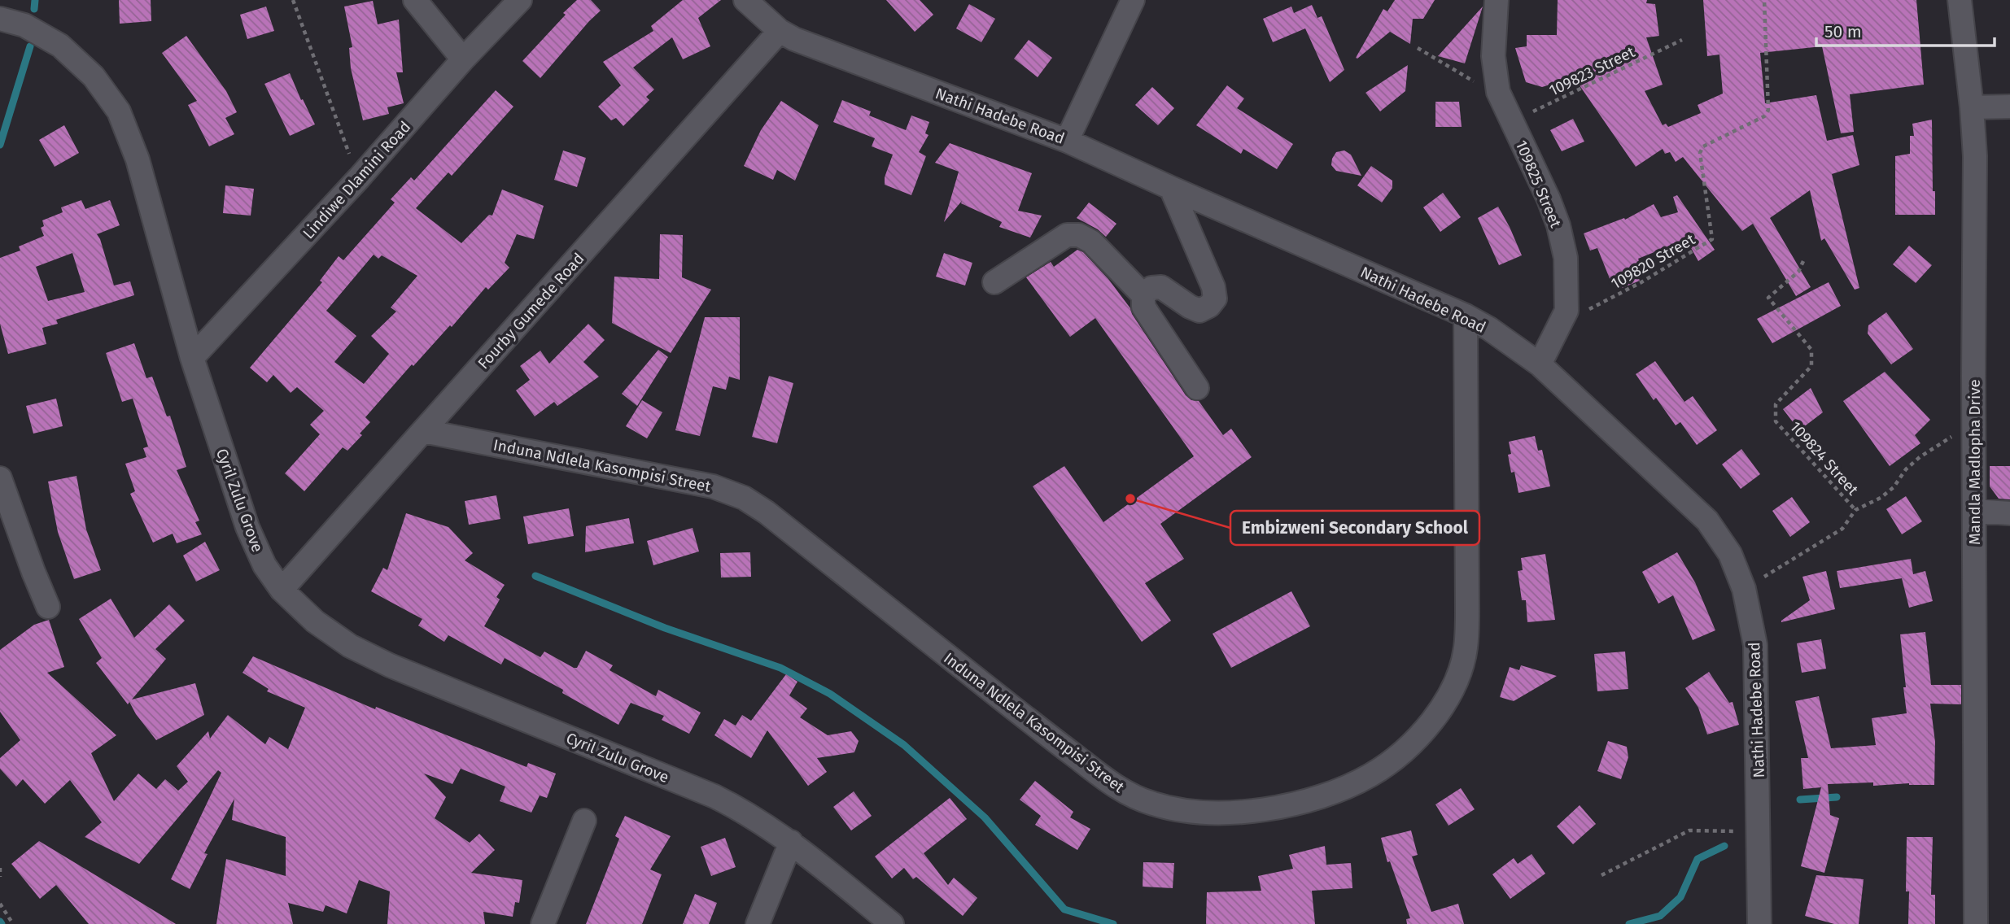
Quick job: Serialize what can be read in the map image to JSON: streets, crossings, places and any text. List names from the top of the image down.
{
  "streets": {
    "street": [
      "Nathi Hadebe Road",
      "Lindiwe Dlamini Road",
      "109825 Street",
      "Fourby Gumede Road",
      "Mandla Madlopha Drive",
      "Induna Ndlela Kasompisi Street",
      "Cyril Zulu Grove"
    ],
    "path": ["109823 Street", "109820 Street", "109824 Street"]
  },
  "crossings": [
    ["109823 Street", "109825 Street"],
    ["Nathi Hadebe Road", "109825 Street"],
    ["Nathi Hadebe Road", "Fourby Gumede Road"],
    ["Nathi Hadebe Road", "109824 Street"],
    ["Nathi Hadebe Road", "Induna Ndlela Kasompisi Street"],
    ["Lindiwe Dlamini Road", "Cyril Zulu Grove"],
    ["109825 Street", "109820 Street"],
    ["Fourby Gumede Road", "Induna Ndlela Kasompisi Street"],
    ["Fourby Gumede Road", "Cyril Zulu Grove"]
  ],
  "places": ["Embizweni Secondary School"],
  "scale_bar": "50 m"
}
